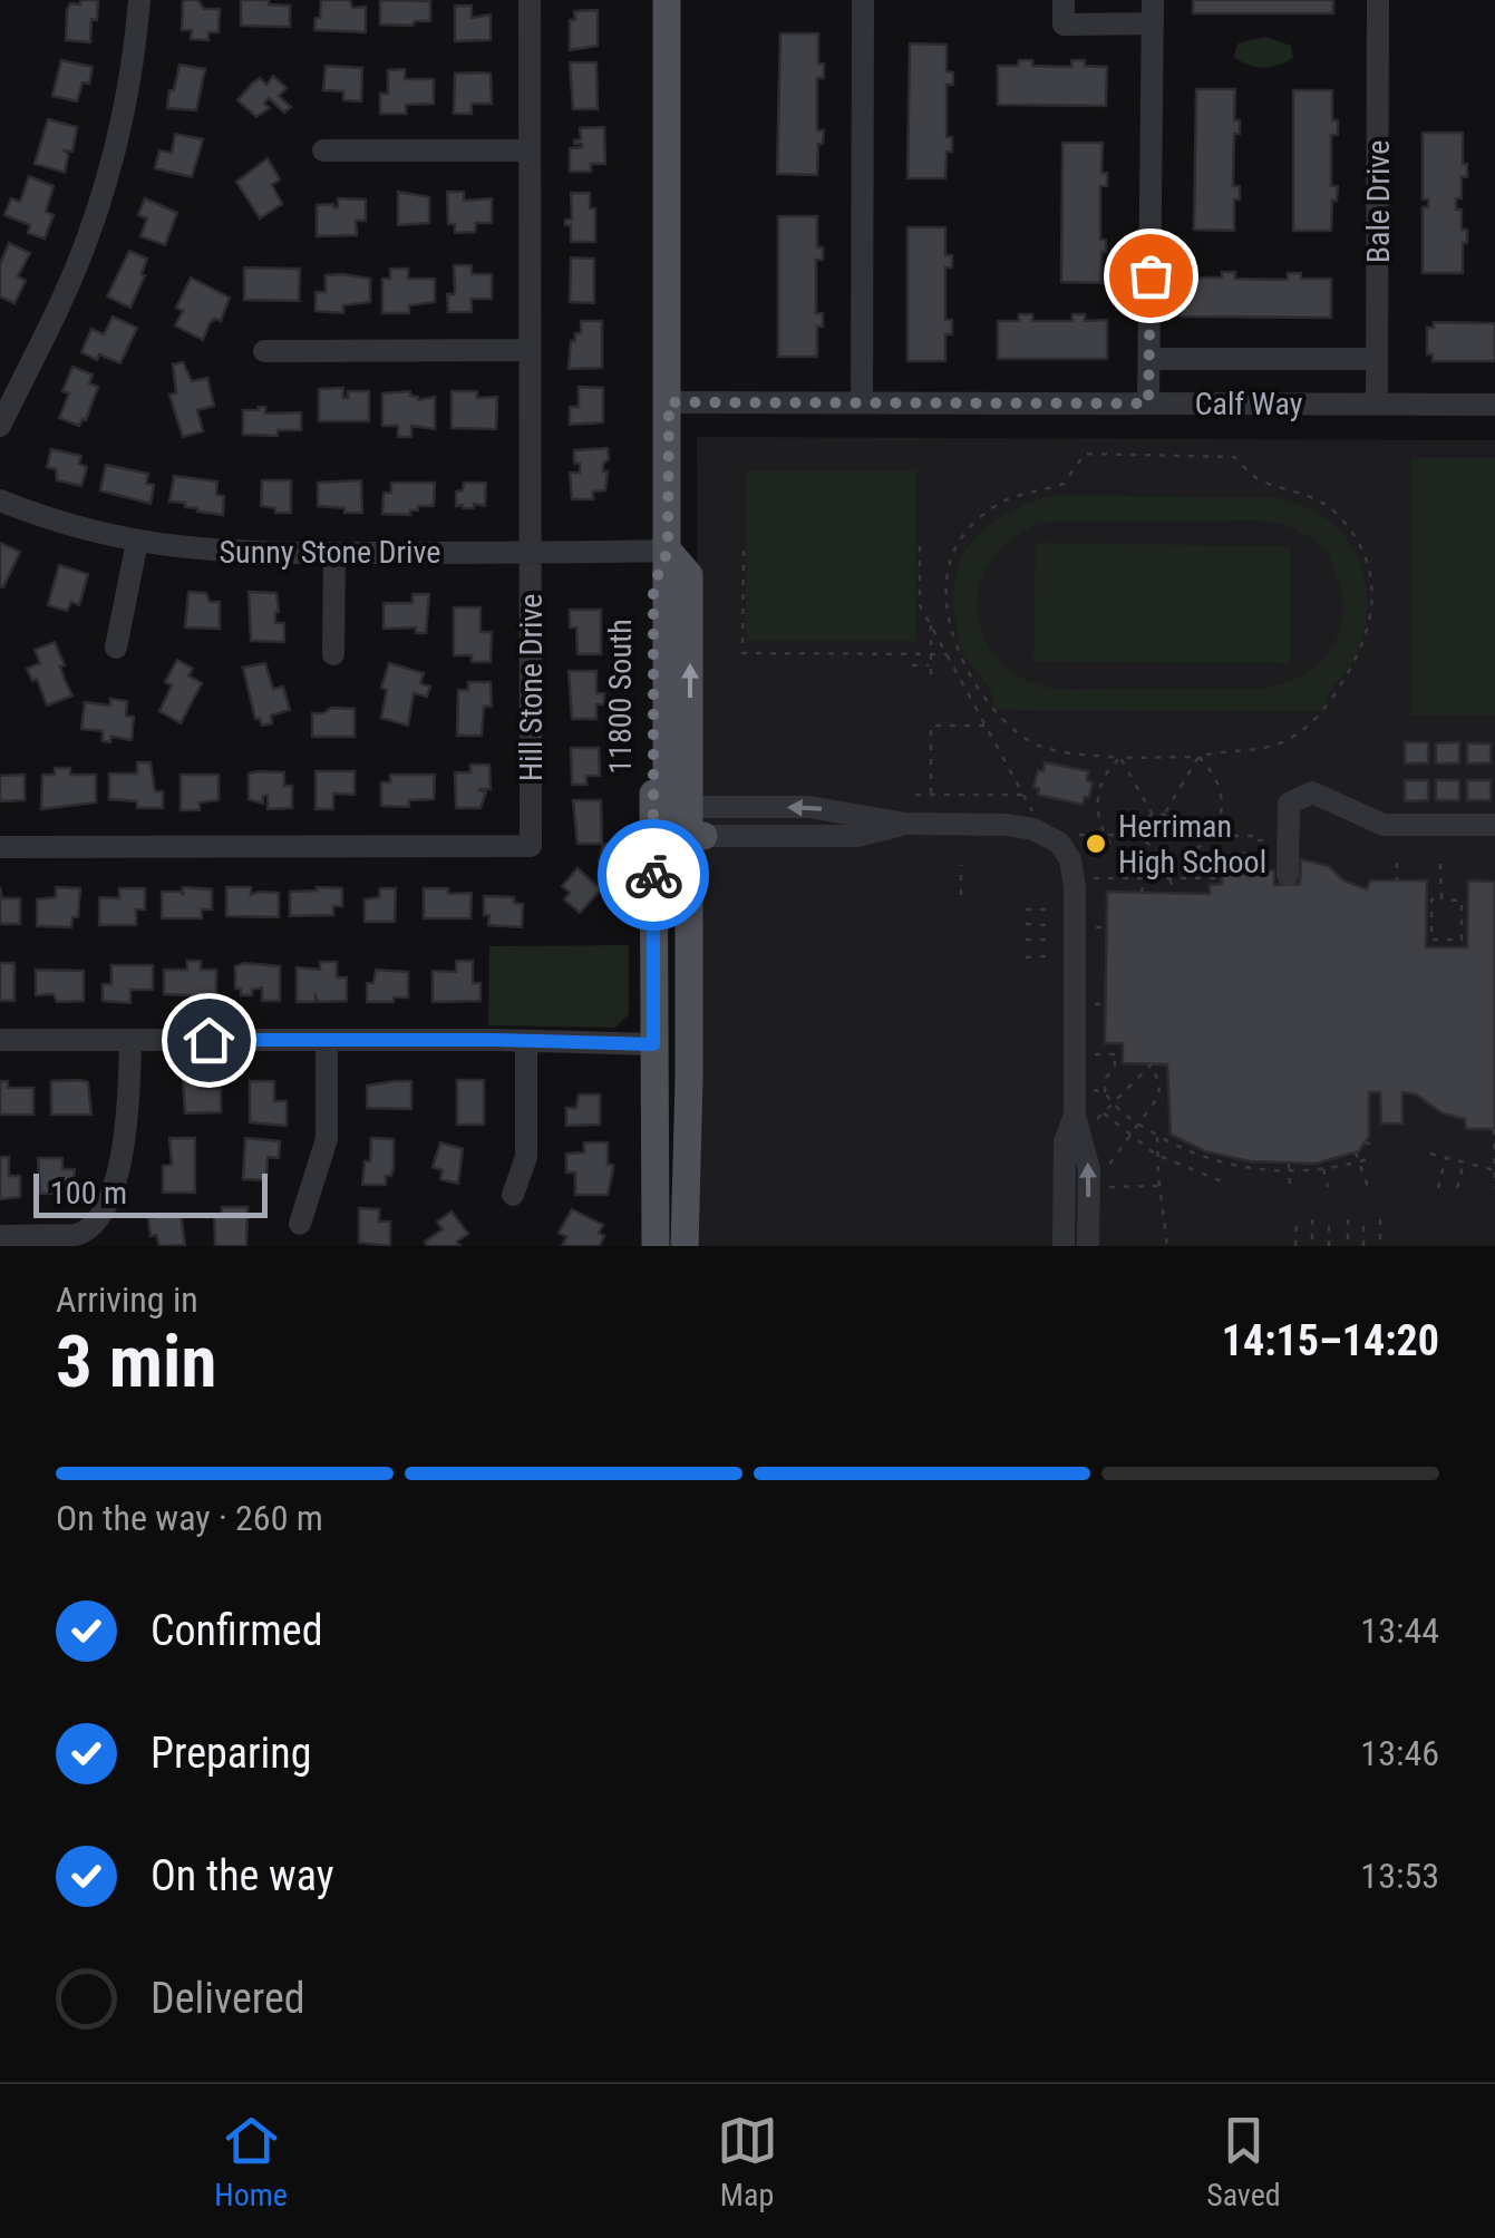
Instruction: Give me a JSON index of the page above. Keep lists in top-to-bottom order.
{
  "streets": {
    "main road": ["11800 South"],
    "street": [
      "Bale Drive",
      "Calf Way",
      "Sunny Stone Drive",
      "Hill Stone Drive"
    ]
  },
  "crossings": [
    ["Bale Drive", "Calf Way"],
    ["Calf Way", "11800 South"],
    ["Sunny Stone Drive", "Hill Stone Drive"],
    ["Sunny Stone Drive", "11800 South"]
  ],
  "places": ["Herriman High School"],
  "scale_bar": "100 m",
  "page": {
    "scale": "100 m",
    "heading": ["3 min", "Arriving in", "14:15–14:20"],
    "bar": "On the way · 260 m",
    "list": [
      ["Confirmed", "13:44"],
      ["Preparing", "13:46"],
      ["On the way", "13:53"],
      "Delivered"
    ],
    "tabs": ["Home", "Map", "Saved"]
  }
}
